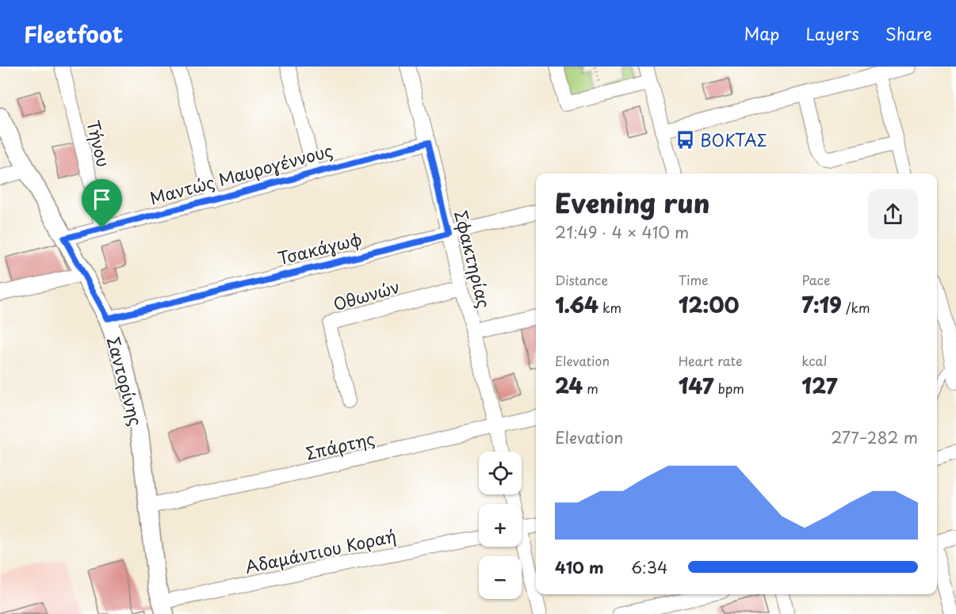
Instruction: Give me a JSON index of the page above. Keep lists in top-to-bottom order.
{
  "streets": {
    "street": [
      "Τήνου",
      "Μαντώς Μαυρογέννους",
      "Τσακάγωφ",
      "Σφακτηρίας",
      "Οθωνών",
      "Σαντορίνης",
      "Σπάρτης",
      "Αδαμάντιου Κοραή"
    ]
  },
  "crossings": [
    ["Τήνου", "Μαντώς Μαυρογέννους"],
    ["Μαντώς Μαυρογέννους", "Σφακτηρίας"],
    ["Μαντώς Μαυρογέννους", "Σαντορίνης"],
    ["Τσακάγωφ", "Σφακτηρίας"],
    ["Τσακάγωφ", "Σαντορίνης"],
    ["Σφακτηρίας", "Οθωνών"],
    ["Σφακτηρίας", "Σπάρτης"],
    ["Σαντορίνης", "Σπάρτης"],
    ["Σαντορίνης", "Αδαμάντιου Κοραή"]
  ],
  "places": {
    "bus stop": ["ΒΟΚΤΑΣ"]
  },
  "page": {
    "header": "Fleetfoot",
    "nav": ["Map", "Layers", "Share"],
    "heading": ["Evening run", "21:49 · 4 × 410 m"],
    "stats": [
      ["Distance", "1.64 km"],
      ["Time", "12:00"],
      ["Pace", "7:19 /km"],
      ["Elevation", "24 m"],
      ["Heart rate", "147 bpm"],
      ["kcal", "127"]
    ],
    "chart": ["Elevation", "277–282 m"],
    "map_buttons": ["+", "−"],
    "list": [
      {
        "name": "410 m",
        "note": "6:34"
      }
    ]
  }
}
